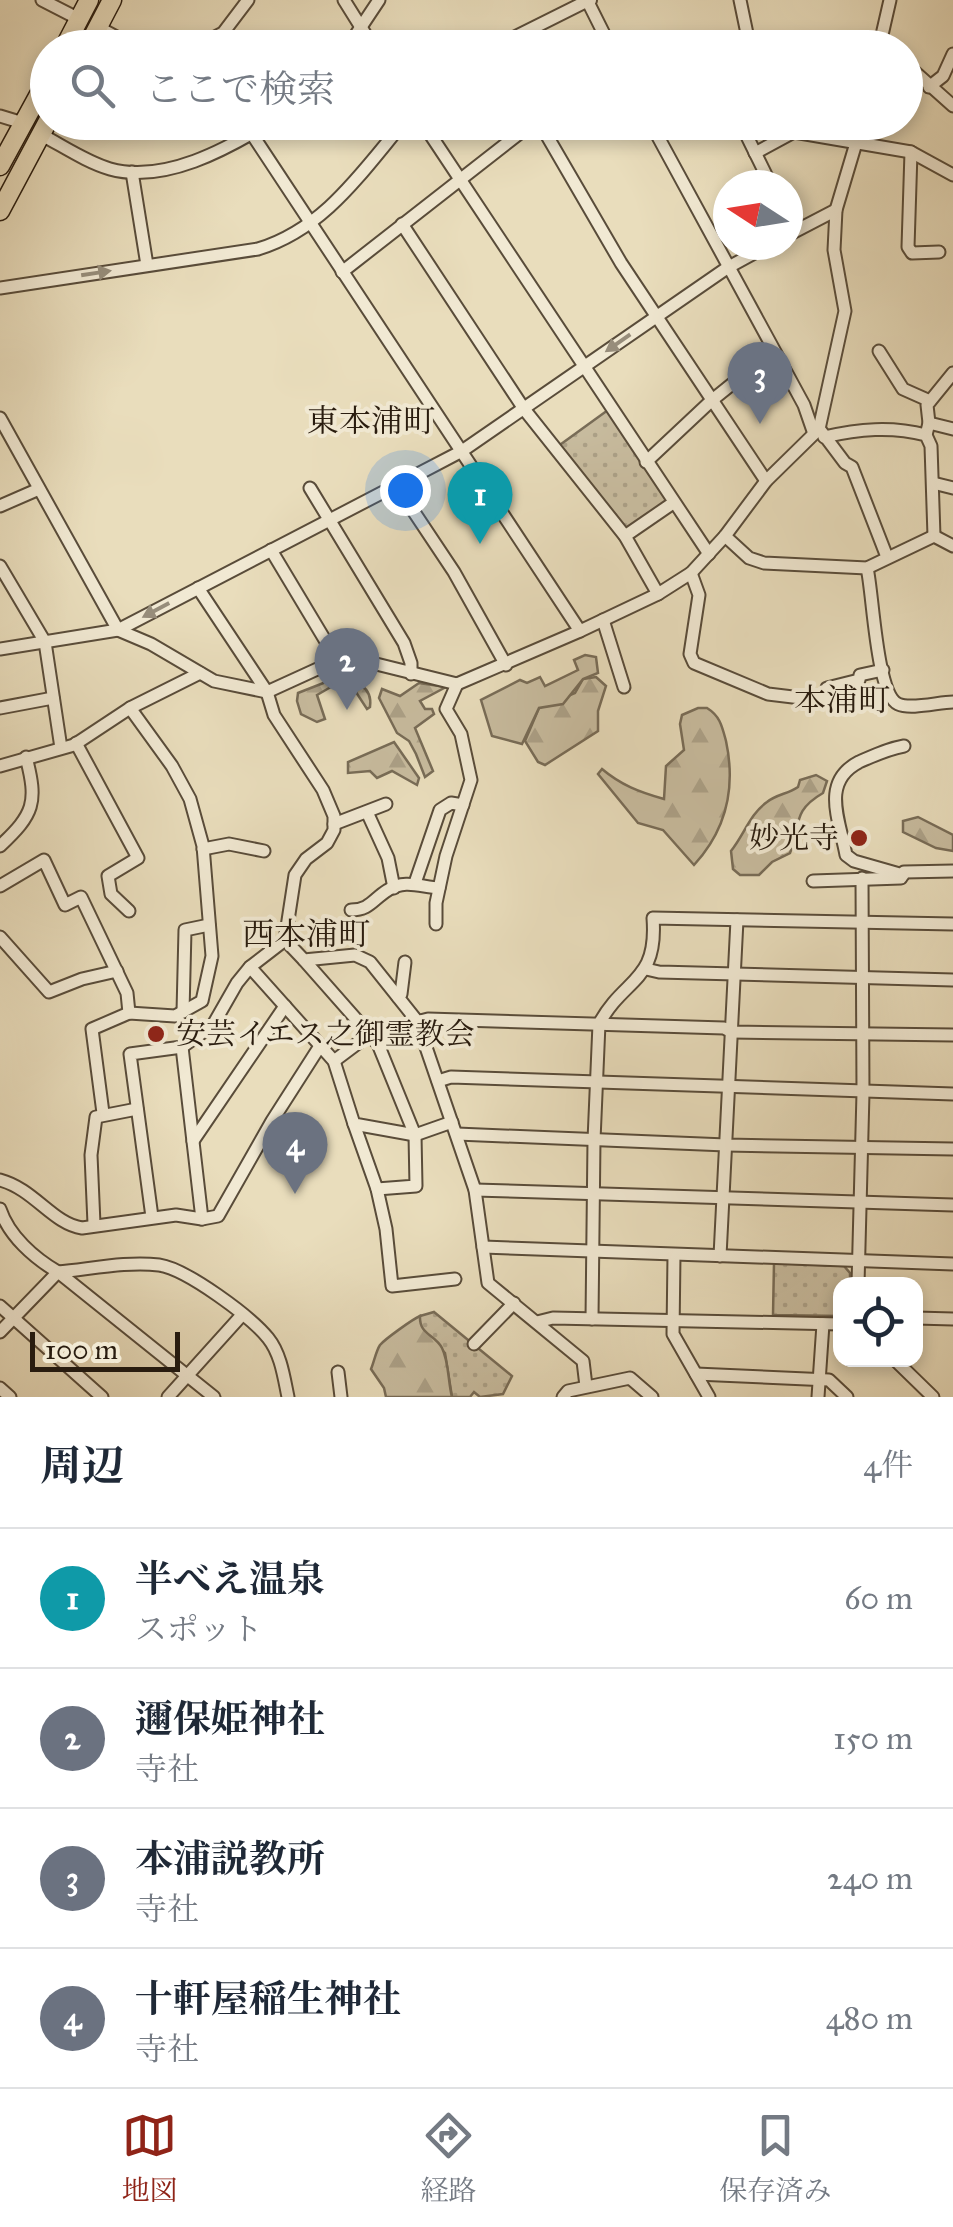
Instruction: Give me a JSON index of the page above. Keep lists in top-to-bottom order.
{
  "districts": ["東本浦町", "本浦町", "西本浦町"],
  "places": ["妙光寺", "安芸イエス之御霊教会"],
  "scale_bar": "100 m",
  "north": "left",
  "page": {
    "search": "ここで検索",
    "pins": [
      "3",
      "1",
      "2",
      "4"
    ],
    "scale": "100 m",
    "heading": ["周辺", "4件"],
    "list": [
      {
        "mark": "1",
        "name": "半べえ温泉",
        "note": "スポット",
        "value": "60 m"
      },
      {
        "mark": "2",
        "name": "邇保姫神社",
        "note": "寺社",
        "value": "150 m"
      },
      {
        "mark": "3",
        "name": "本浦説教所",
        "note": "寺社",
        "value": "240 m"
      },
      {
        "mark": "4",
        "name": "十軒屋稲生神社",
        "note": "寺社",
        "value": "480 m"
      }
    ],
    "nav": ["地図", "経路", "保存済み"]
  }
}
